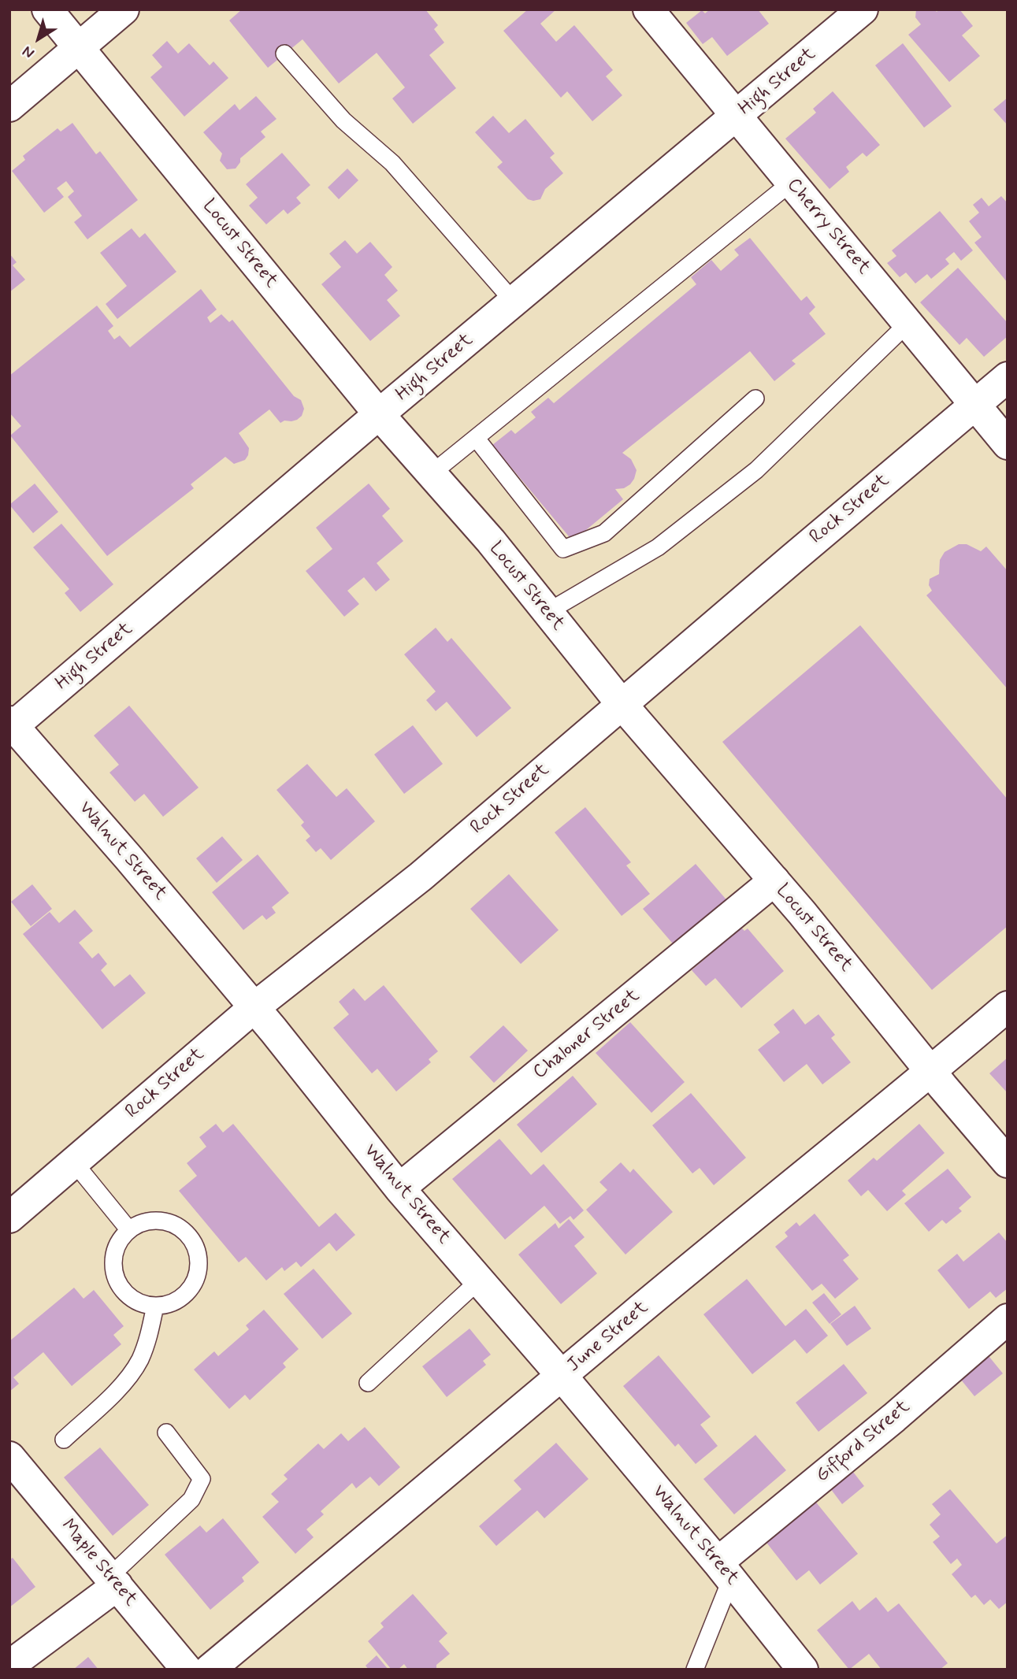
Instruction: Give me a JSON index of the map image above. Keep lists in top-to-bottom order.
{
  "streets": {
    "street": [
      "High Street",
      "Cherry Street",
      "Locust Street",
      "Rock Street",
      "Walnut Street",
      "Chaloner Street",
      "June Street",
      "Gifford Street",
      "Maple Street"
    ]
  },
  "crossings": [
    ["High Street", "Cherry Street"],
    ["High Street", "Locust Street"],
    ["High Street", "Walnut Street"],
    ["Cherry Street", "Rock Street"],
    ["Locust Street", "Rock Street"],
    ["Locust Street", "Chaloner Street"],
    ["Locust Street", "June Street"],
    ["Rock Street", "Walnut Street"],
    ["Walnut Street", "Chaloner Street"],
    ["Walnut Street", "June Street"],
    ["Walnut Street", "Gifford Street"]
  ],
  "north": "bottom left"
}
